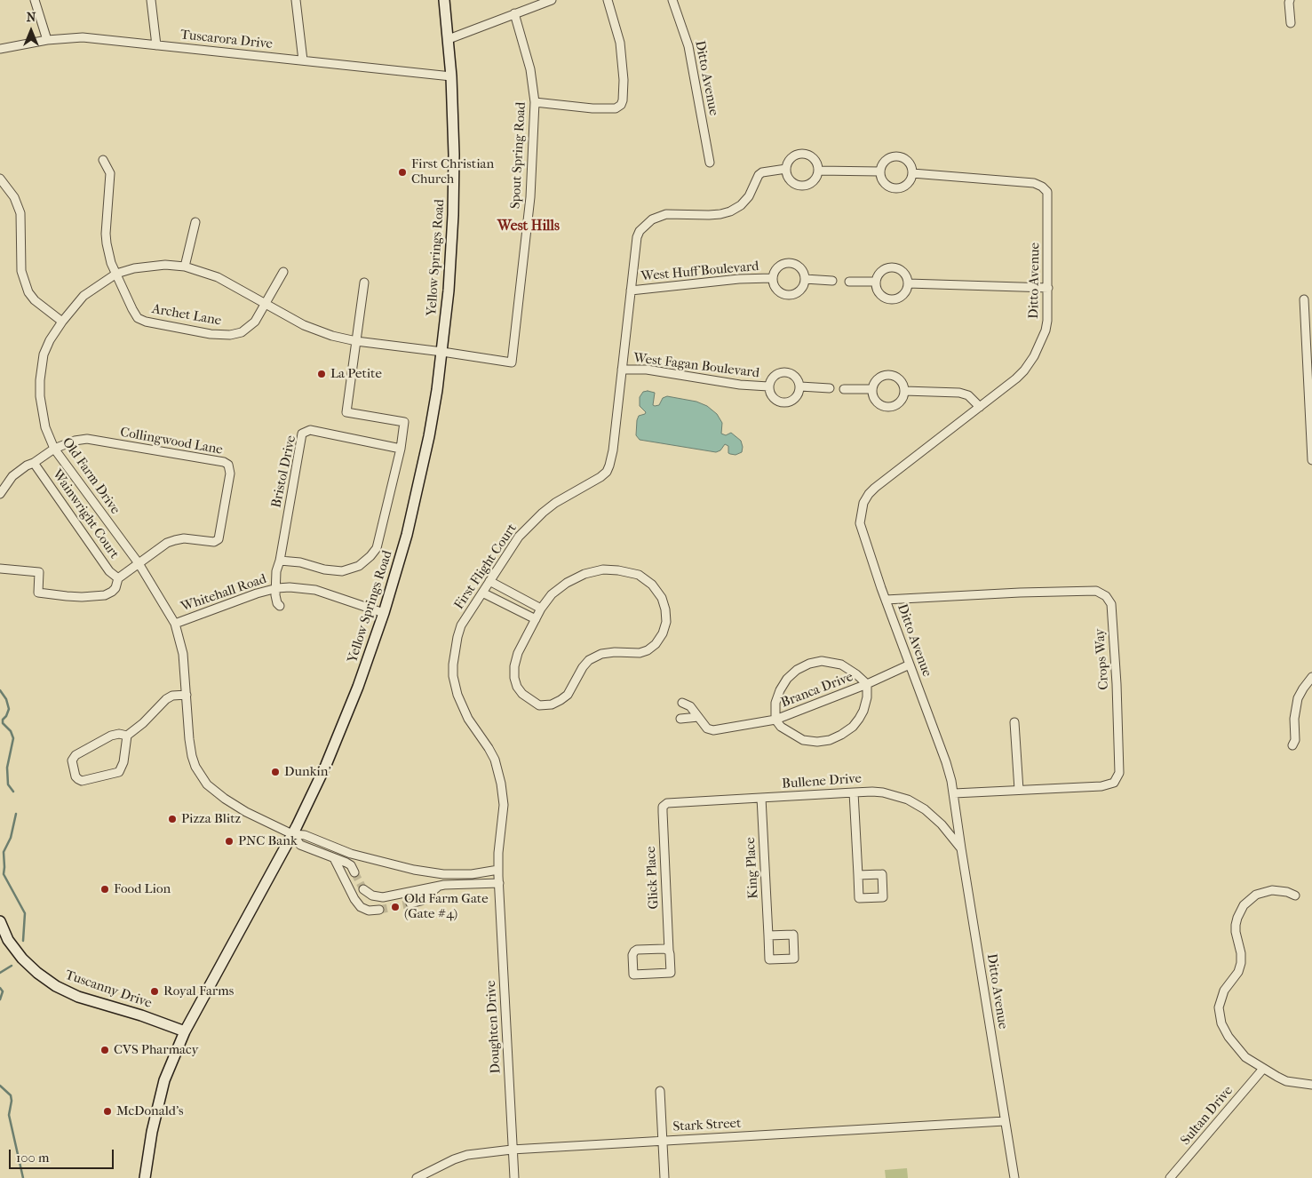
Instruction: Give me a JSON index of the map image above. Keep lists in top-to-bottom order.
{
  "streets": {
    "main road": ["Yellow Springs Road", "Tuscanny Drive"],
    "street": [
      "Tuscarora Drive",
      "Ditto Avenue",
      "Spout Spring Road",
      "West Huff Boulevard",
      "Archet Lane",
      "West Fagan Boulevard",
      "Collingwood Lane",
      "Bristol Drive",
      "Old Farm Drive",
      "Wainwright Court",
      "First Flight Court",
      "Whitehall Road",
      "Crops Way",
      "Branca Drive",
      "Bullene Drive",
      "King Place",
      "Glick Place",
      "Doughten Drive",
      "Sultan Drive",
      "Stark Street"
    ]
  },
  "crossings": [
    ["Tuscarora Drive", "Yellow Springs Road"],
    ["Ditto Avenue", "Crops Way"],
    ["Ditto Avenue", "Branca Drive"],
    ["Ditto Avenue", "Bullene Drive"],
    ["Ditto Avenue", "Stark Street"],
    ["Spout Spring Road", "Yellow Springs Road"],
    ["Spout Spring Road", "Old Farm Drive"],
    ["Yellow Springs Road", "Old Farm Drive"],
    ["Yellow Springs Road", "Whitehall Road"],
    ["Yellow Springs Road", "Tuscanny Drive"],
    ["West Huff Boulevard", "First Flight Court"],
    ["Archet Lane", "Old Farm Drive"],
    ["West Fagan Boulevard", "First Flight Court"],
    ["Collingwood Lane", "Old Farm Drive"],
    ["Collingwood Lane", "Wainwright Court"],
    ["Bristol Drive", "Whitehall Road"],
    ["Old Farm Drive", "Wainwright Court"],
    ["Old Farm Drive", "Whitehall Road"],
    ["First Flight Court", "Doughten Drive"],
    ["Bullene Drive", "King Place"],
    ["Bullene Drive", "Glick Place"],
    ["Doughten Drive", "Stark Street"]
  ],
  "districts": ["West Hills"],
  "places": [
    "First Christian Church",
    "La Petite",
    "Dunkin'",
    "Pizza Blitz",
    "PNC Bank",
    "Food Lion",
    "Old Farm Gate (Gate #4)",
    "Royal Farms",
    "CVS Pharmacy",
    "McDonald's"
  ],
  "scale_bar": "100 m",
  "north": "top"
}
